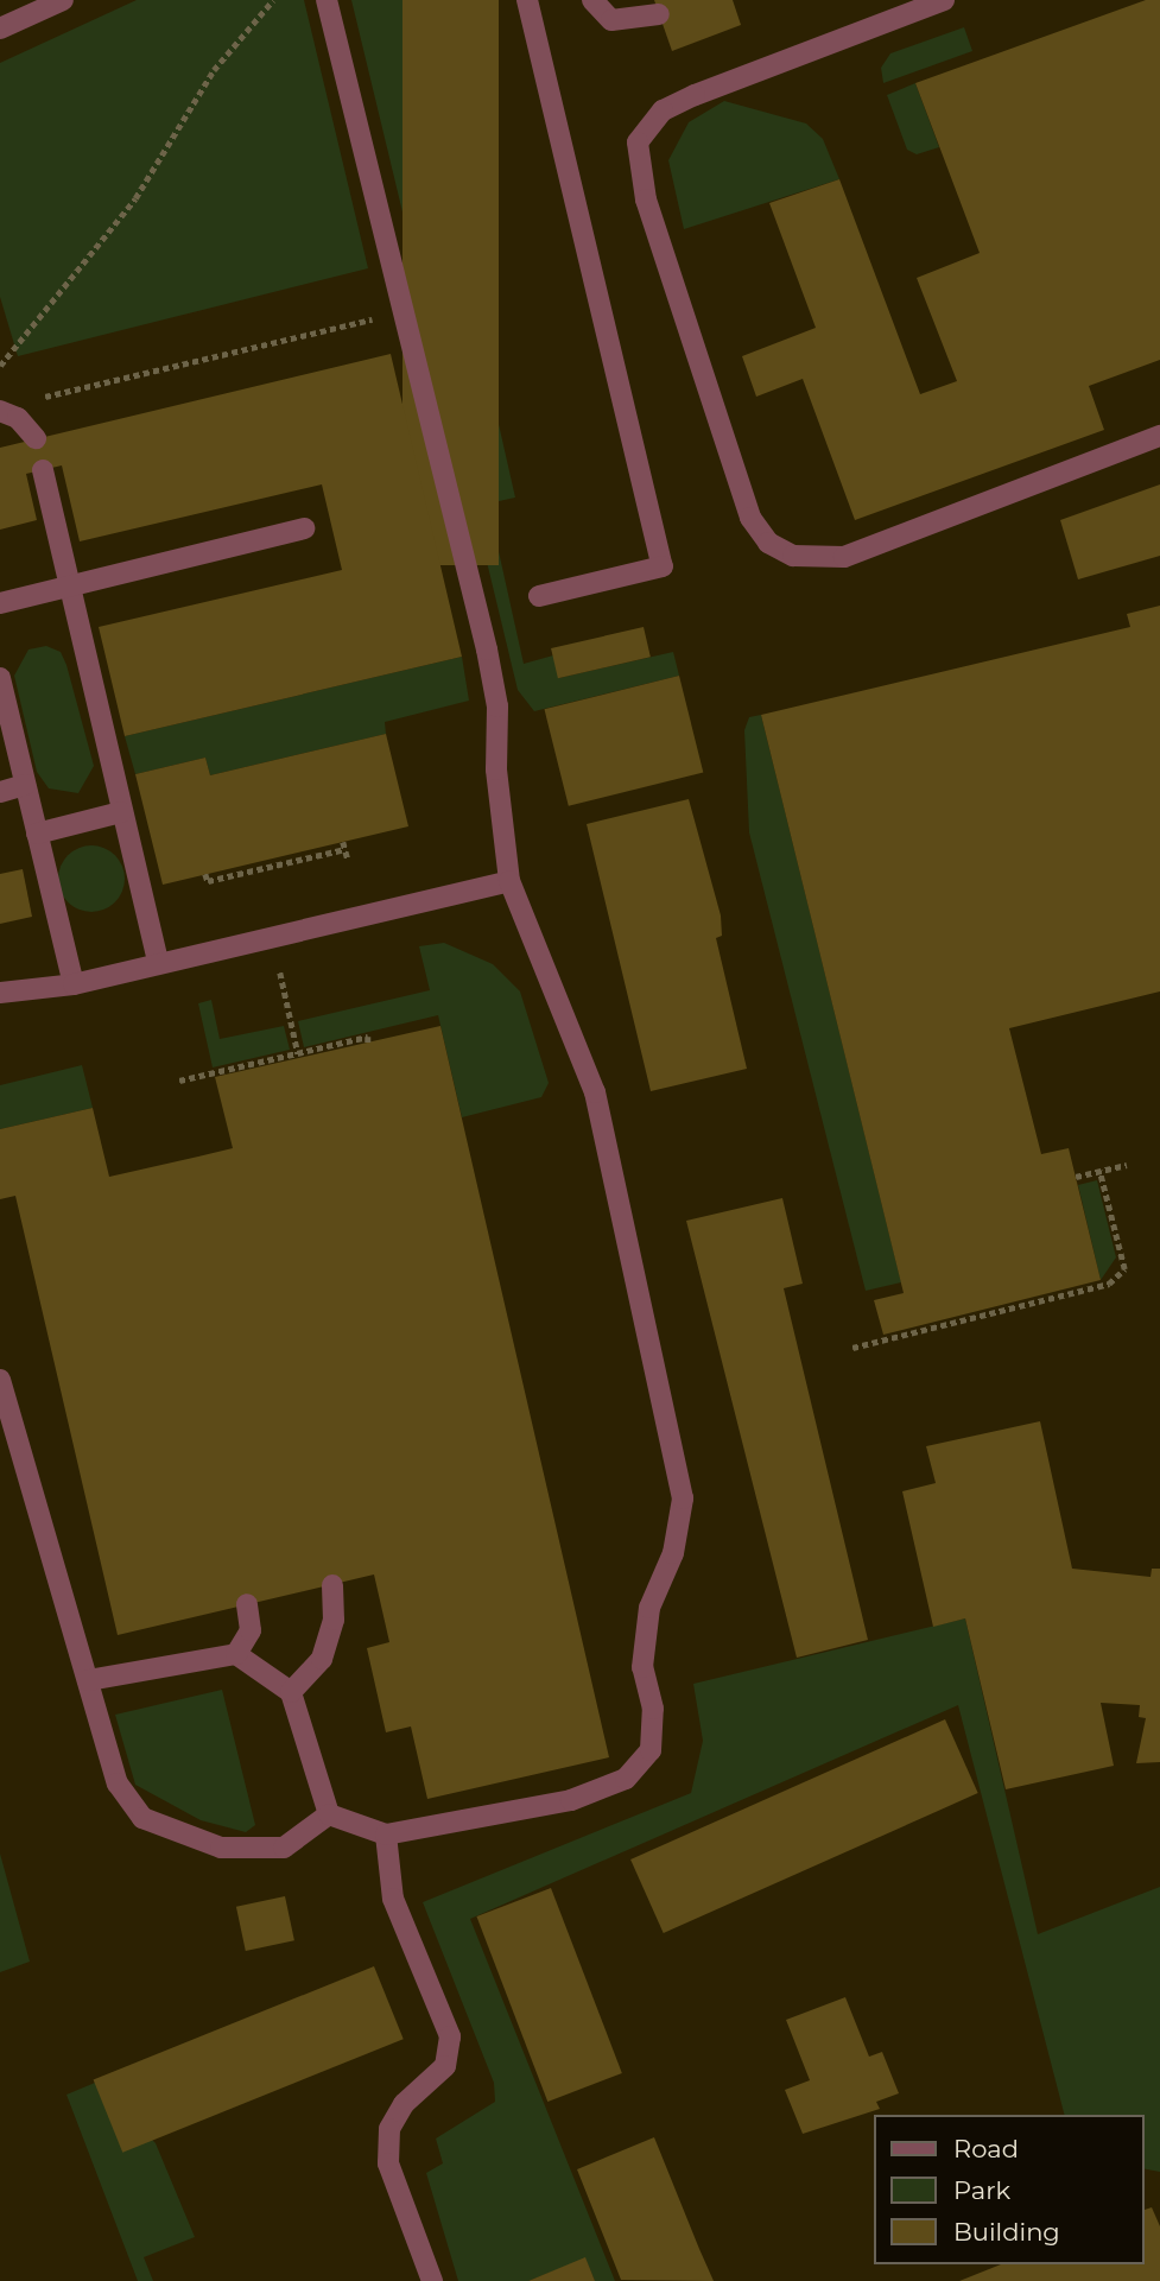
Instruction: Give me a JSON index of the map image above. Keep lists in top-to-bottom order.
{
  "legend": ["Road", "Park", "Building"]
}
